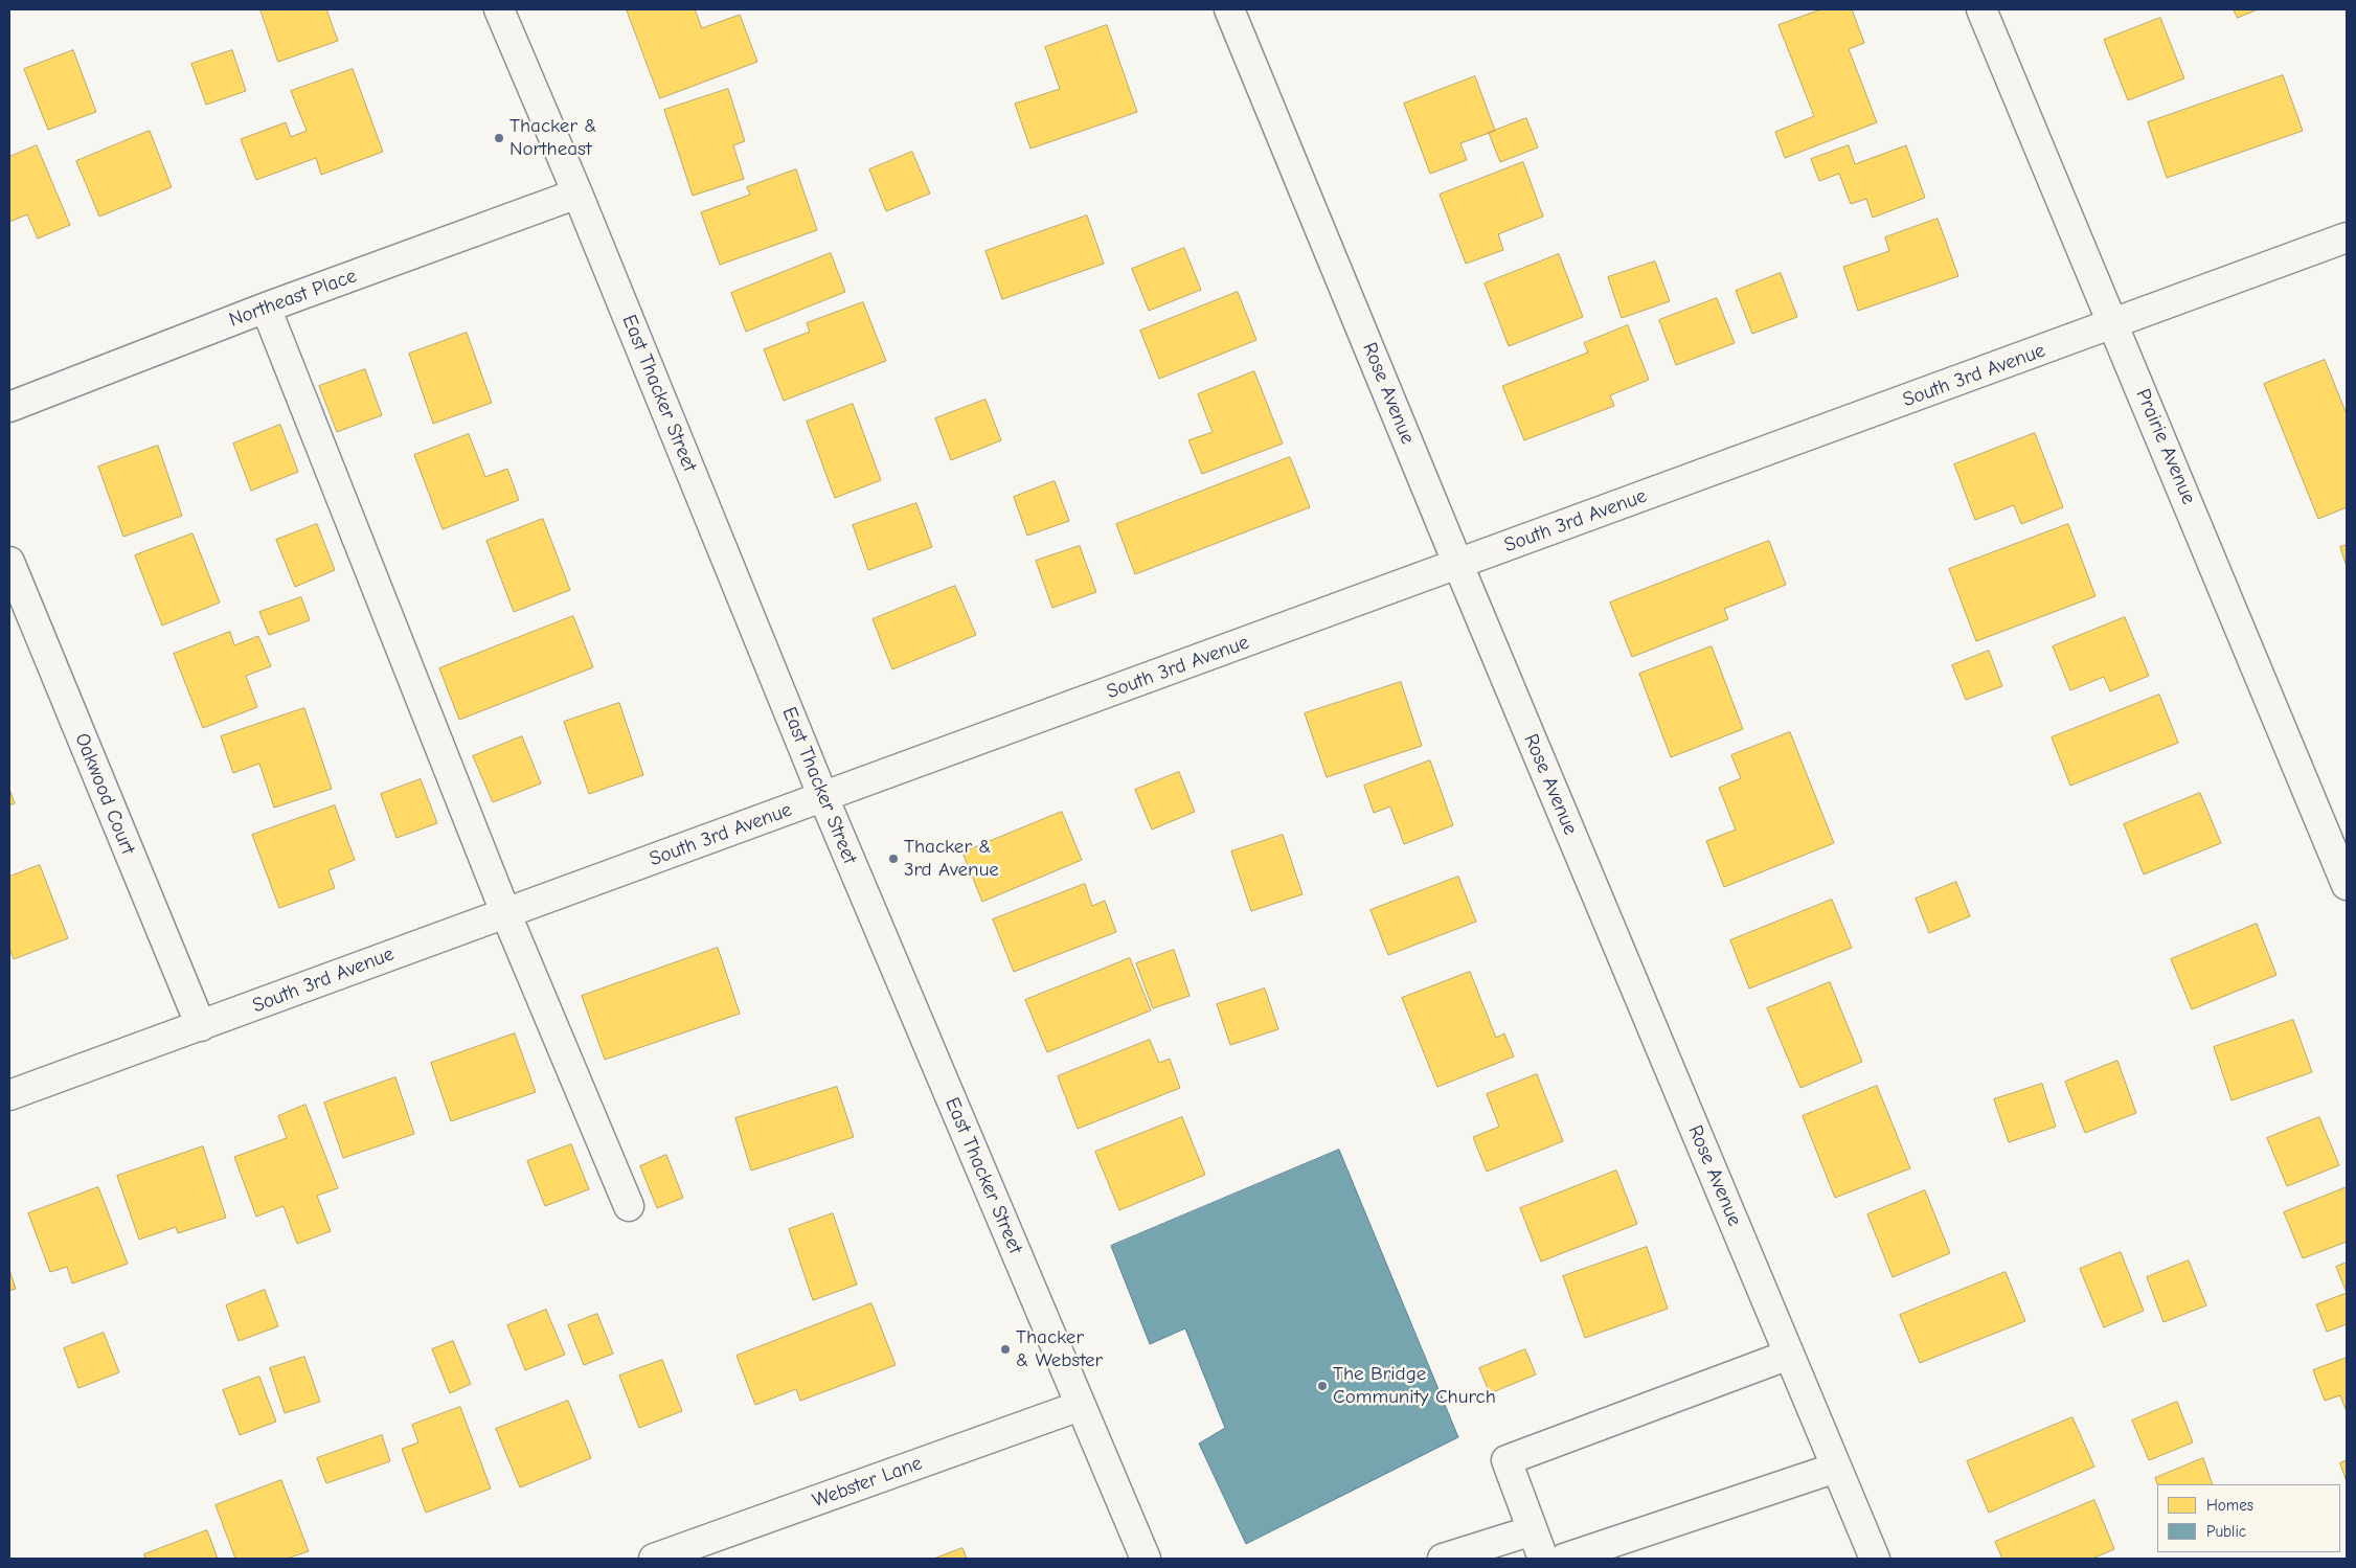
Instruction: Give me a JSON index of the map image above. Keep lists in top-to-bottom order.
{
  "streets": {
    "street": [
      "Northeast Place",
      "South 3rd Avenue",
      "East Thacker Street",
      "Rose Avenue",
      "Prairie Avenue",
      "Oakwood Court",
      "Webster Lane"
    ]
  },
  "crossings": [
    ["Northeast Place", "East Thacker Street"],
    ["South 3rd Avenue", "East Thacker Street"],
    ["South 3rd Avenue", "Rose Avenue"],
    ["South 3rd Avenue", "Prairie Avenue"],
    ["South 3rd Avenue", "Oakwood Court"],
    ["East Thacker Street", "Webster Lane"]
  ],
  "places": [
    "Thacker & Northeast",
    "Thacker & 3rd Avenue",
    "Thacker & Webster",
    "The Bridge Community Church"
  ],
  "legend": ["Homes", "Public"]
}
